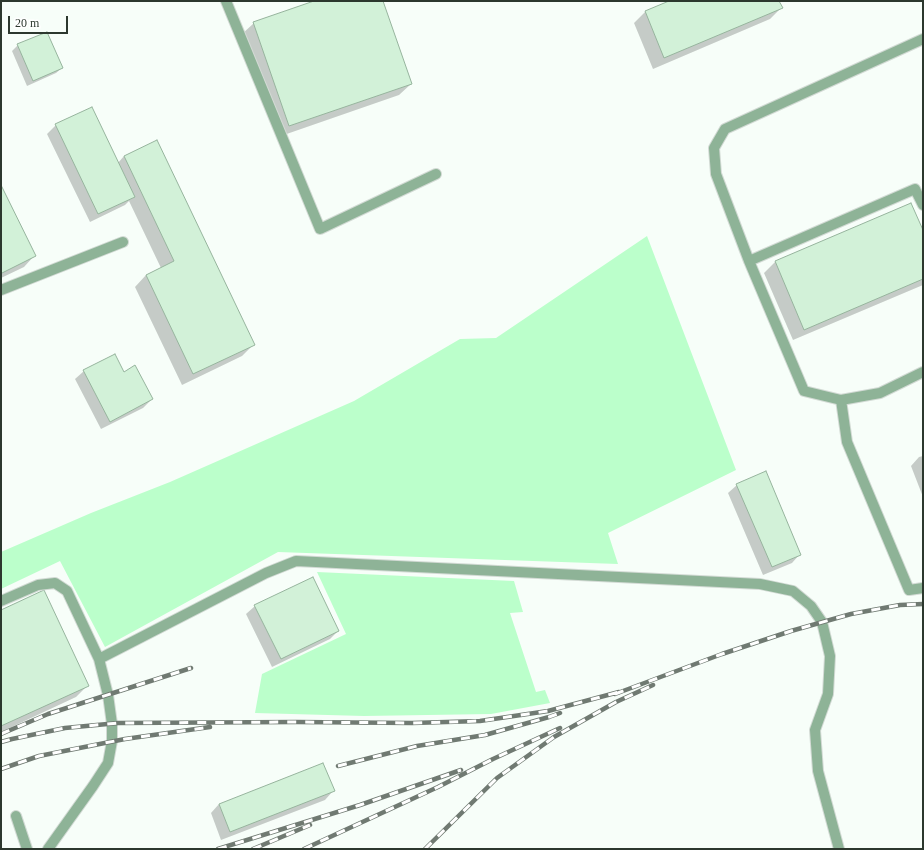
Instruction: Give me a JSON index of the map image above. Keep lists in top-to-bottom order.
{
  "scale_bar": "20 m"
}
